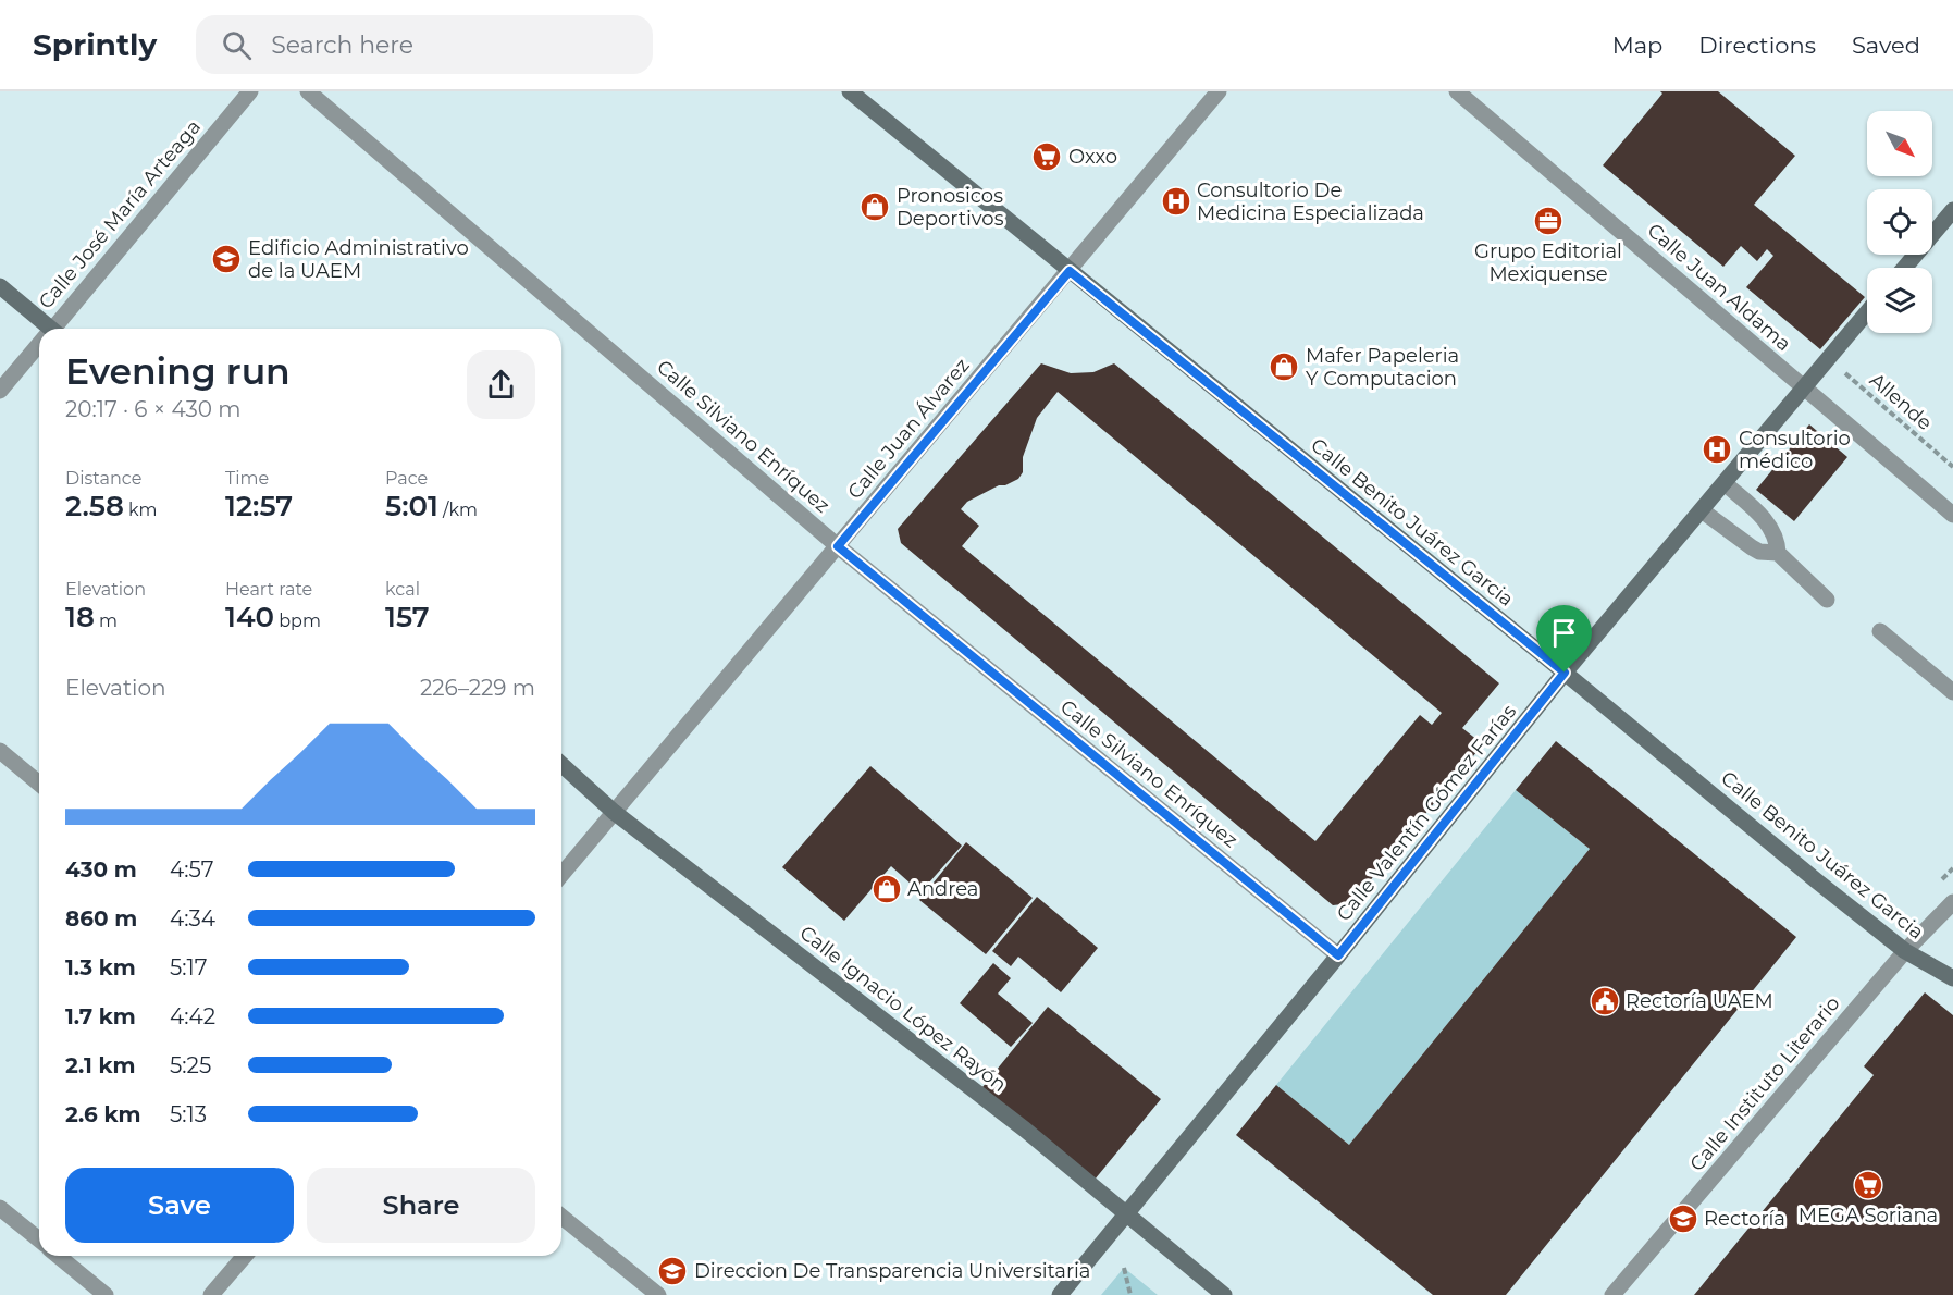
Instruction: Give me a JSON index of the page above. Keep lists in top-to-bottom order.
{
  "streets": {
    "main road": ["Calle Benito Juárez Garcia", "Calle Valentín Gómez Farías", "Calle Ignacio López Rayón"],
    "street": [
      "Calle José María Arteaga",
      "Calle Juan Aldama",
      "Calle Juan Álvarez",
      "Calle Silviano Enríquez",
      "Calle Instituto Literario"
    ],
    "path": ["Allende"]
  },
  "crossings": [
    ["Calle Juan Aldama", "Calle Valentín Gómez Farías"],
    ["Allende", "Calle Valentín Gómez Farías"],
    ["Calle Juan Álvarez", "Calle Silviano Enríquez"],
    ["Calle Juan Álvarez", "Calle Benito Juárez Garcia"],
    ["Calle Juan Álvarez", "Calle Ignacio López Rayón"],
    ["Calle Silviano Enríquez", "Calle Valentín Gómez Farías"],
    ["Calle Benito Juárez Garcia", "Calle Valentín Gómez Farías"],
    ["Calle Benito Juárez Garcia", "Calle Instituto Literario"],
    ["Calle Valentín Gómez Farías", "Calle Ignacio López Rayón"]
  ],
  "places": {
    "supermarket": ["Oxxo", "MEGA Soriana"],
    "hospital": ["Consultorio De Medicina Especializada", "Consultorio médico"],
    "shop": ["Pronosicos Deportivos", "Mafer Papeleria Y Computacion", "Andrea"],
    "office": ["Grupo Editorial Mexiquense"],
    "school or university": ["Edificio Administrativo de la UAEM", "Rectoría", "Direccion De Transparencia Universitaria"],
    "public building": ["Rectoría UAEM"]
  },
  "north": "bottom right",
  "page": {
    "header": "Sprintly",
    "search": "Search here",
    "nav": ["Map", "Directions", "Saved"],
    "heading": ["Evening run", "20:17 · 6 × 430 m"],
    "stats": [
      ["Distance", "2.58 km"],
      ["Time", "12:57"],
      ["Pace", "5:01 /km"],
      ["Elevation", "18 m"],
      ["Heart rate", "140 bpm"],
      ["kcal", "157"]
    ],
    "chart": ["Elevation", "226–229 m"],
    "list": [
      {
        "name": "430 m",
        "note": "4:57"
      },
      {
        "name": "860 m",
        "note": "4:34"
      },
      {
        "name": "1.3 km",
        "note": "5:17"
      },
      {
        "name": "1.7 km",
        "note": "4:42"
      },
      {
        "name": "2.1 km",
        "note": "5:25"
      },
      {
        "name": "2.6 km",
        "note": "5:13"
      }
    ],
    "buttons": ["Save", "Share"]
  }
}
